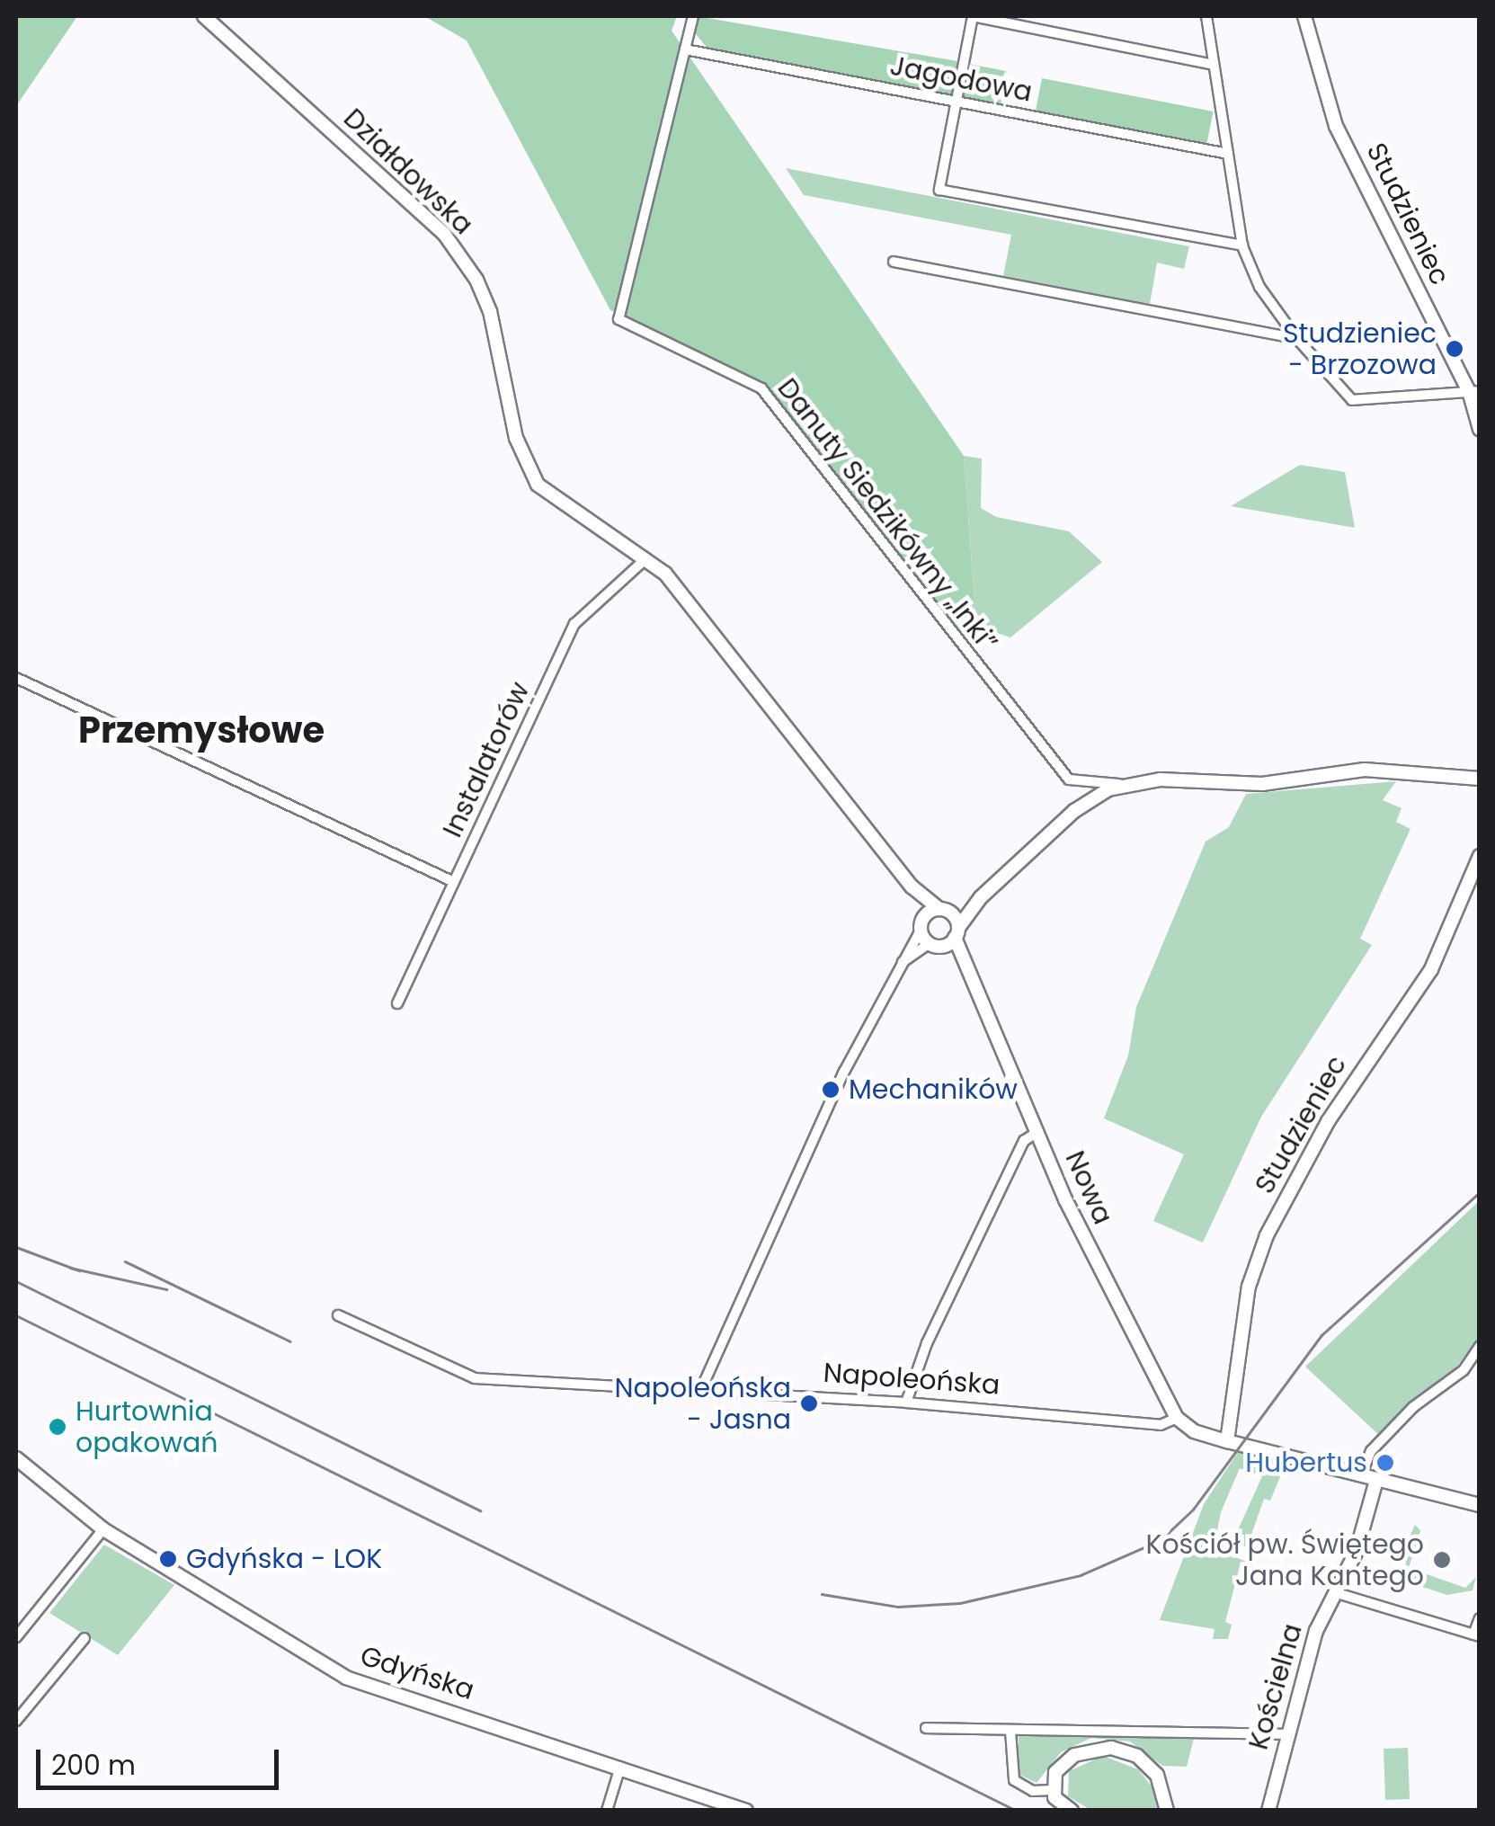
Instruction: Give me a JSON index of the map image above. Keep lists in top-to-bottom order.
{
  "streets": {
    "street": [
      "Jagodowa",
      "Działdowska",
      "Studzieniec",
      "Danuty Siedzikówny „Inki”",
      "Instalatorów",
      "Nowa",
      "Napoleońska",
      "Gdyńska",
      "Kościelna"
    ]
  },
  "crossings": [
    ["Jagodowa", "Danuty Siedzikówny „Inki”"],
    ["Działdowska", "Instalatorów"],
    ["Nowa", "Napoleońska"]
  ],
  "districts": ["Przemysłowe"],
  "places": [
    "Studzieniec - Brzozowa",
    "Mechaników",
    "Napoleońska - Jasna",
    "Hurtownia opakowań",
    "Hubertus",
    "Gdyńska - LOK",
    "Kościół pw. Świętego Jana Kantego"
  ],
  "scale_bar": "200 m"
}
